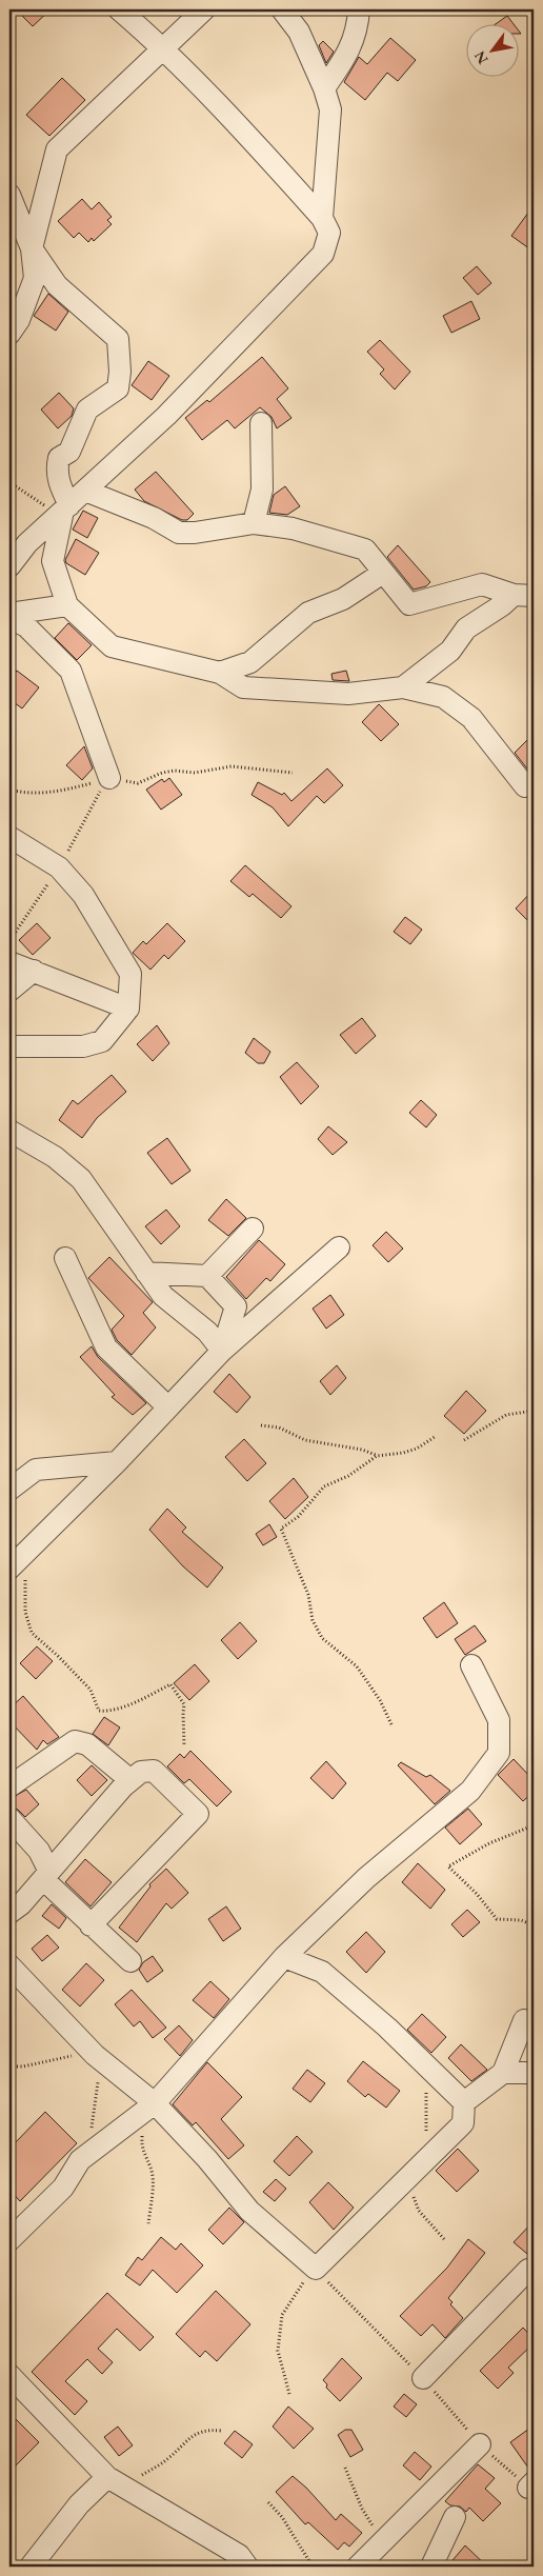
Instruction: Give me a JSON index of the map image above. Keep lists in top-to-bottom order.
{
  "north": "bottom left"
}
